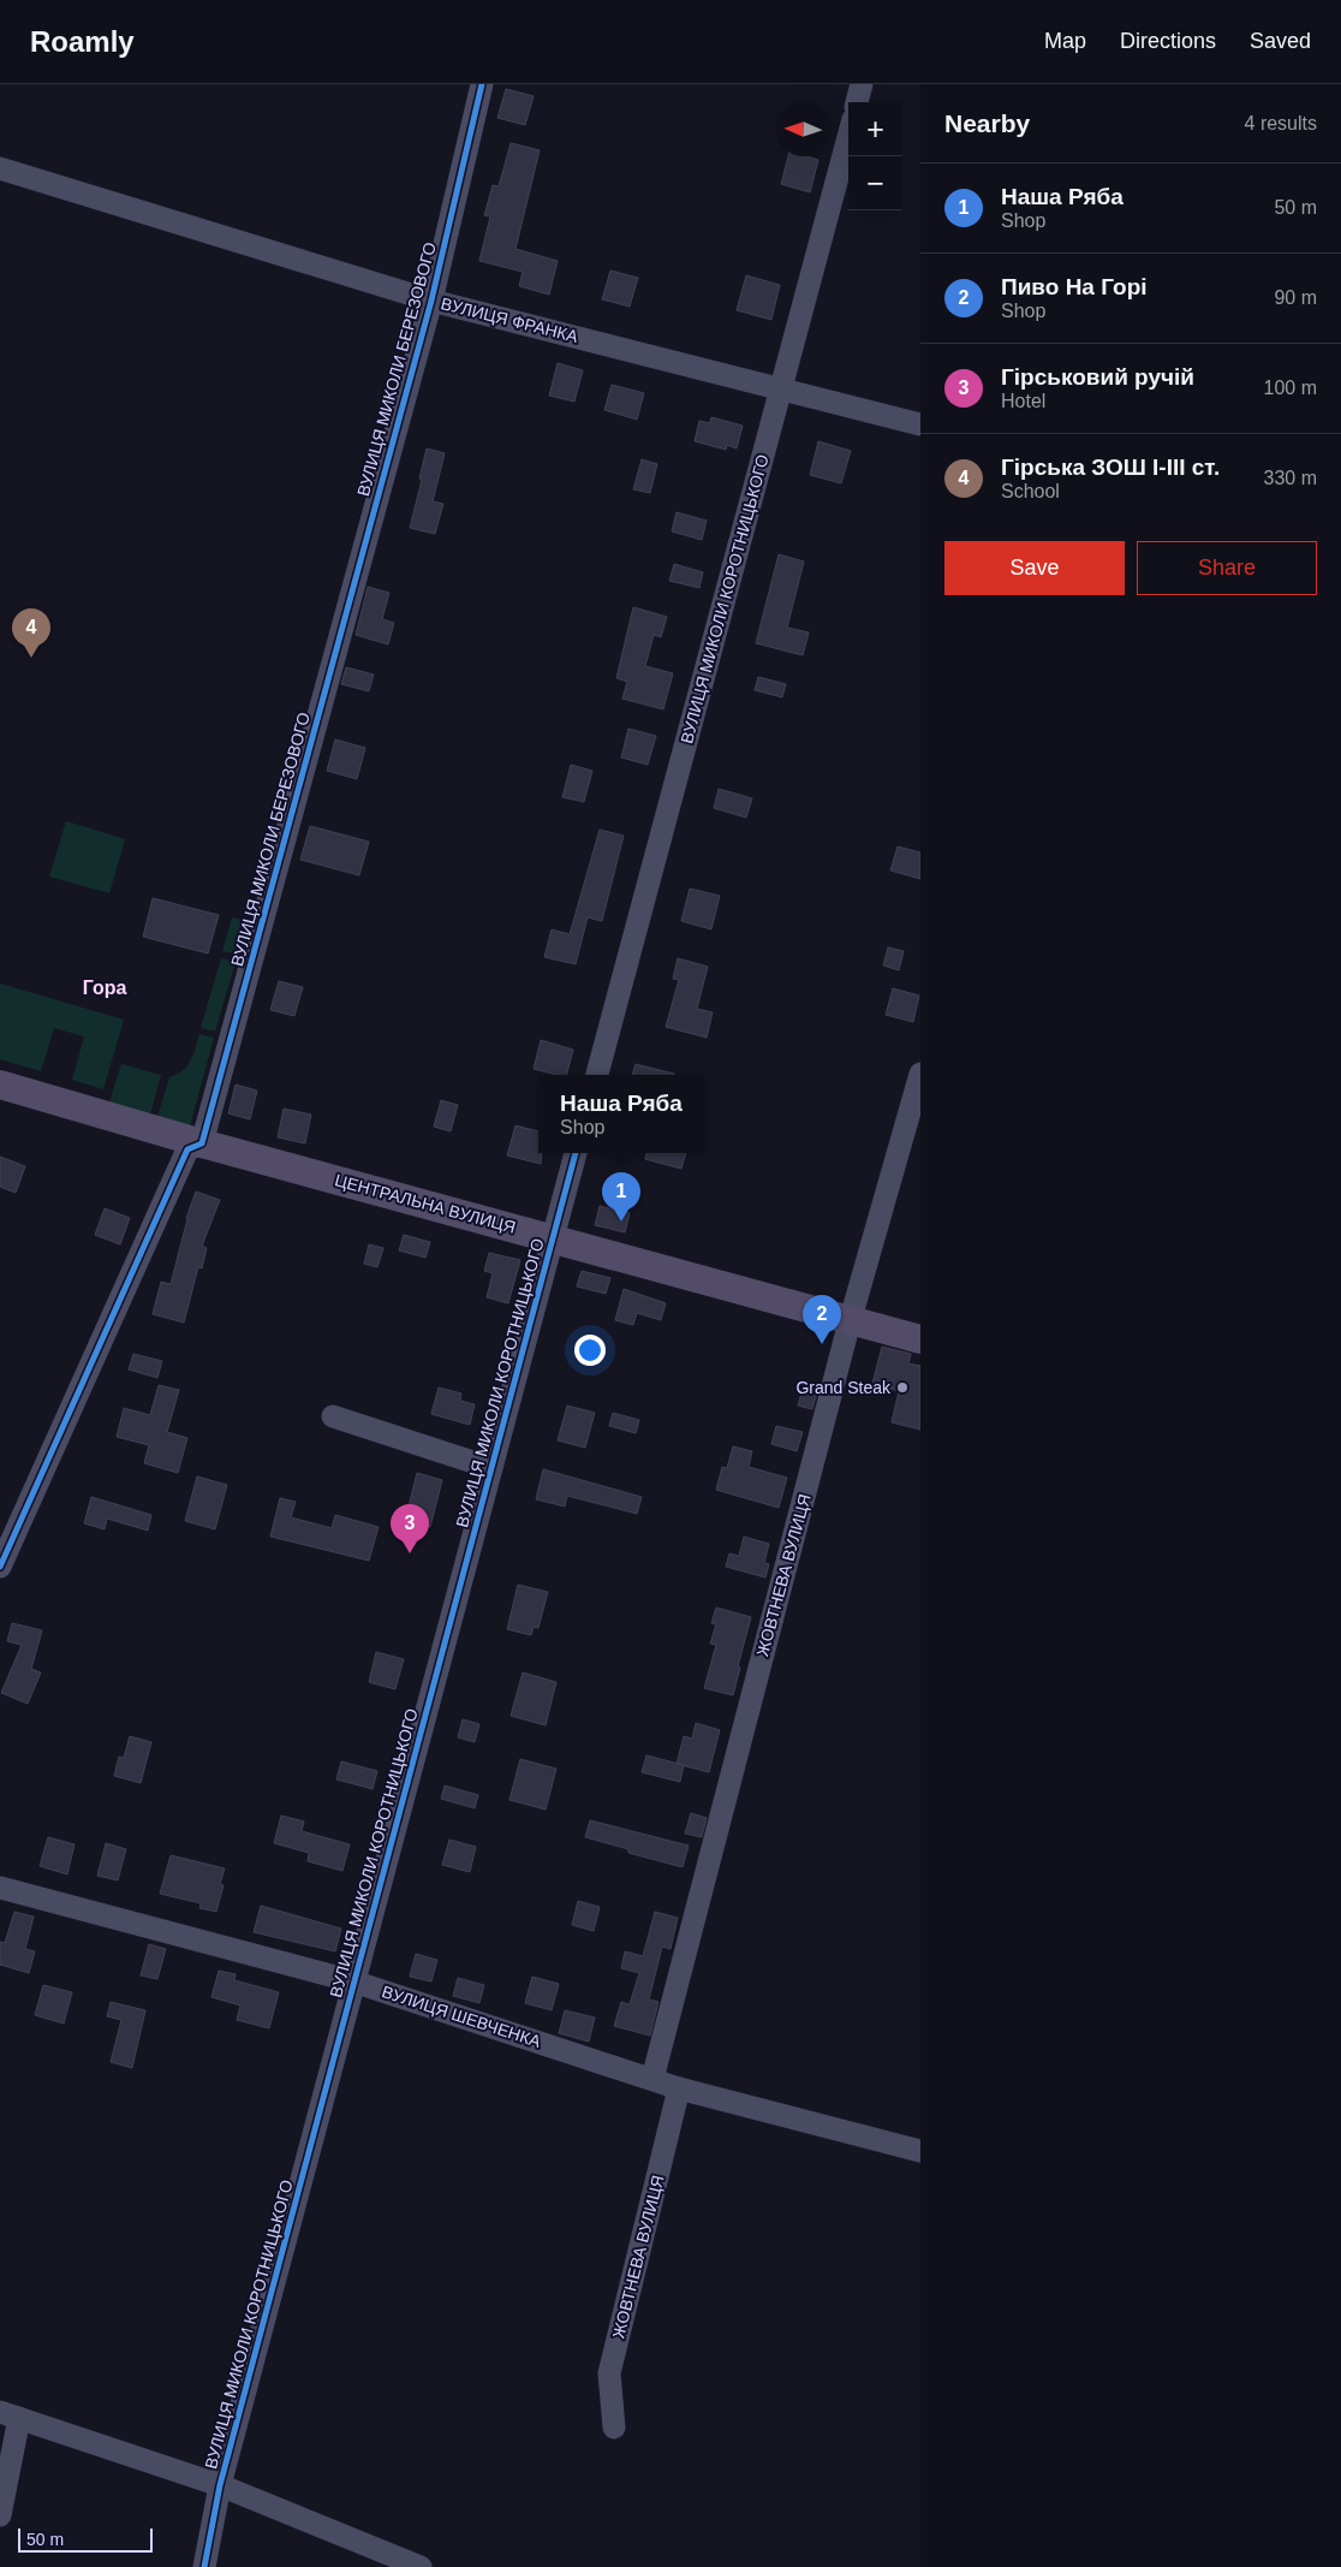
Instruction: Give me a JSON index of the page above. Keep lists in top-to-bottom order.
{
  "streets": {
    "main road": ["ЦЕНТРАЛЬНА ВУЛИЦЯ"],
    "street": [
      "ВУЛИЦЯ ФРАНКА",
      "ВУЛИЦЯ МИКОЛИ БЕРЕЗОВОГО",
      "ВУЛИЦЯ МИКОЛИ КОРОТНИЦЬКОГО",
      "ЖОВТНЕВА ВУЛИЦЯ",
      "ВУЛИЦЯ ШЕВЧЕНКА"
    ]
  },
  "crossings": [
    ["ВУЛИЦЯ ФРАНКА", "ВУЛИЦЯ МИКОЛИ БЕРЕЗОВОГО"],
    ["ВУЛИЦЯ ФРАНКА", "ВУЛИЦЯ МИКОЛИ КОРОТНИЦЬКОГО"],
    ["ВУЛИЦЯ МИКОЛИ БЕРЕЗОВОГО", "ЦЕНТРАЛЬНА ВУЛИЦЯ"],
    ["ВУЛИЦЯ МИКОЛИ КОРОТНИЦЬКОГО", "ЦЕНТРАЛЬНА ВУЛИЦЯ"],
    ["ВУЛИЦЯ МИКОЛИ КОРОТНИЦЬКОГО", "ВУЛИЦЯ ШЕВЧЕНКА"],
    ["ЦЕНТРАЛЬНА ВУЛИЦЯ", "ЖОВТНЕВА ВУЛИЦЯ"],
    ["ЖОВТНЕВА ВУЛИЦЯ", "ВУЛИЦЯ ШЕВЧЕНКА"]
  ],
  "districts": ["Гора"],
  "places": ["Grand Steak"],
  "scale_bar": "50 m",
  "north": "left",
  "page": {
    "header": "Roamly",
    "nav": ["Map", "Directions", "Saved"],
    "heading": ["Nearby", "4 results"],
    "map_buttons": ["+", "−"],
    "list": [
      {
        "mark": "1",
        "name": "Наша Ряба",
        "note": "Shop",
        "value": "50 m"
      },
      {
        "mark": "2",
        "name": "Пиво На Горі",
        "note": "Shop",
        "value": "90 m"
      },
      {
        "mark": "3",
        "name": "Гірськовий ручій",
        "note": "Hotel",
        "value": "100 m"
      },
      {
        "mark": "4",
        "name": "Гірська ЗОШ І-ІІІ ст.",
        "note": "School",
        "value": "330 m"
      }
    ],
    "buttons": ["Save", "Share"],
    "pins": [
      "4",
      "1",
      "2",
      "3"
    ],
    "popup": ["Наша Ряба", "Shop"],
    "scale": "50 m"
  }
}
